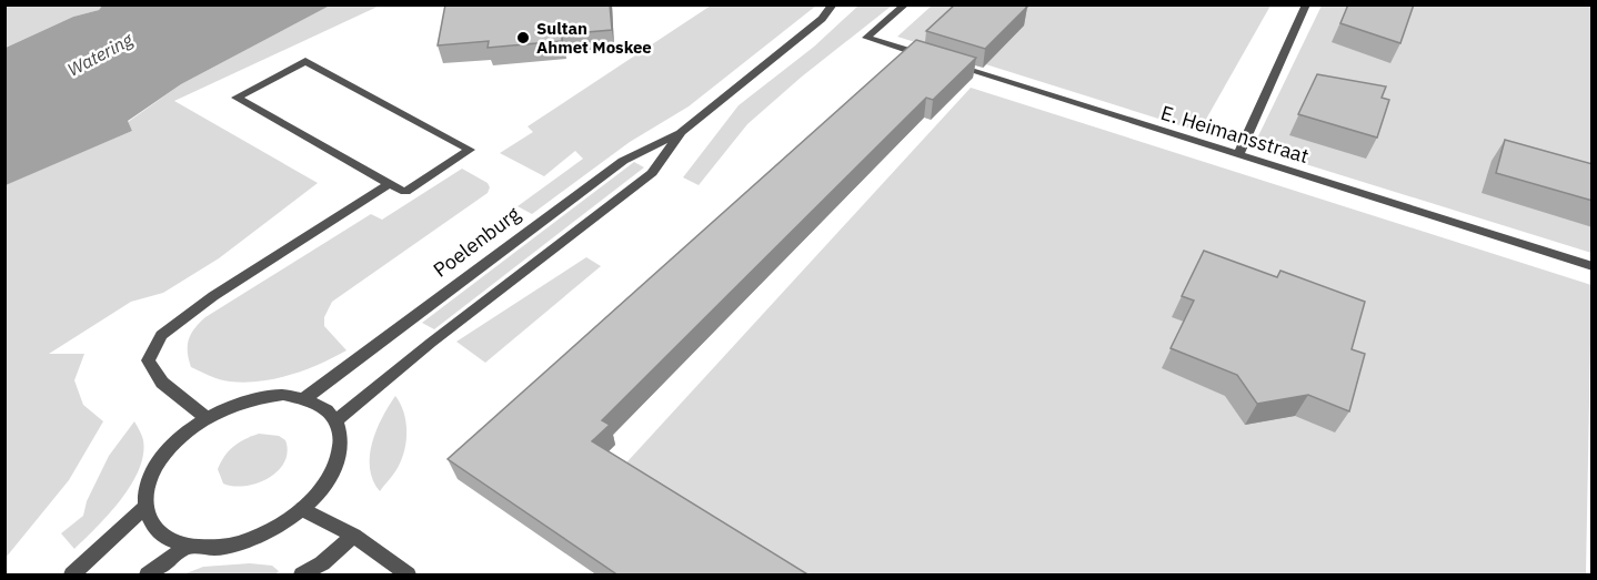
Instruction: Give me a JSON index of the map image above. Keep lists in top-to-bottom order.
{
  "streets": {
    "street": ["E. Heimansstraat", "Poelenburg"]
  },
  "water": ["Watering"],
  "places": ["Sultan Ahmet Moskee"]
}
